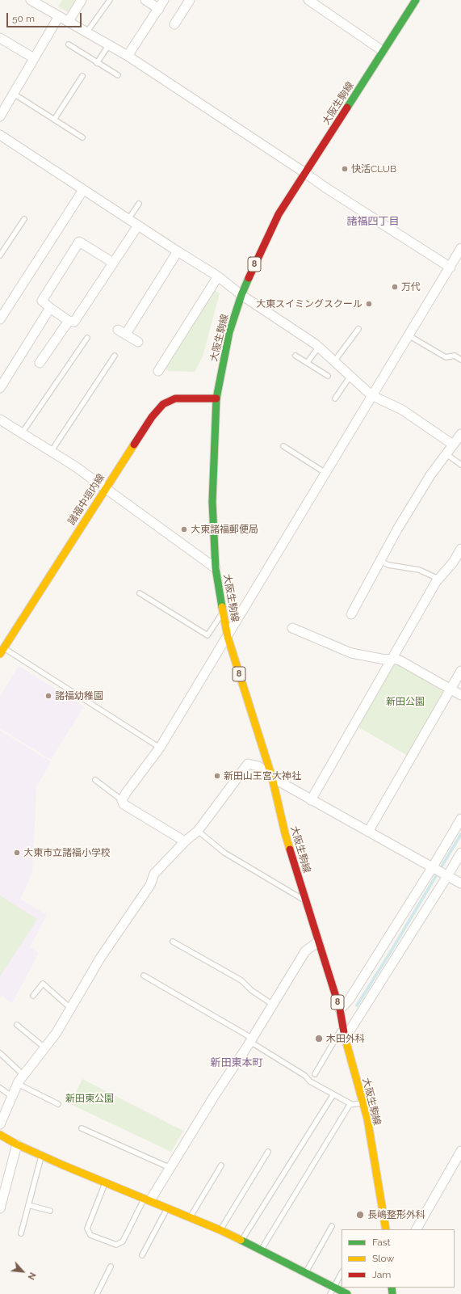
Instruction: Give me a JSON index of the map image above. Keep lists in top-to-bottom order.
{
  "streets": {
    "main road": ["大阪生駒線", "8", "諸福中垣内線"]
  },
  "crossings": [
    ["大阪生駒線", "諸福中垣内線"]
  ],
  "districts": ["諸福四丁目", "新田東本町"],
  "parks": ["新田公園", "新田東公園"],
  "places": [
    "快活CLUB",
    "万代",
    "大東スイミングスクール",
    "大東諸福郵便局",
    "諸福幼稚園",
    "新田山王宮大神社",
    "大東市立諸福小学校",
    "木田外科",
    "長嶋整形外科"
  ],
  "legend": ["Fast", "Slow", "Jam"],
  "scale_bar": "50 m",
  "north": "bottom right"
}
